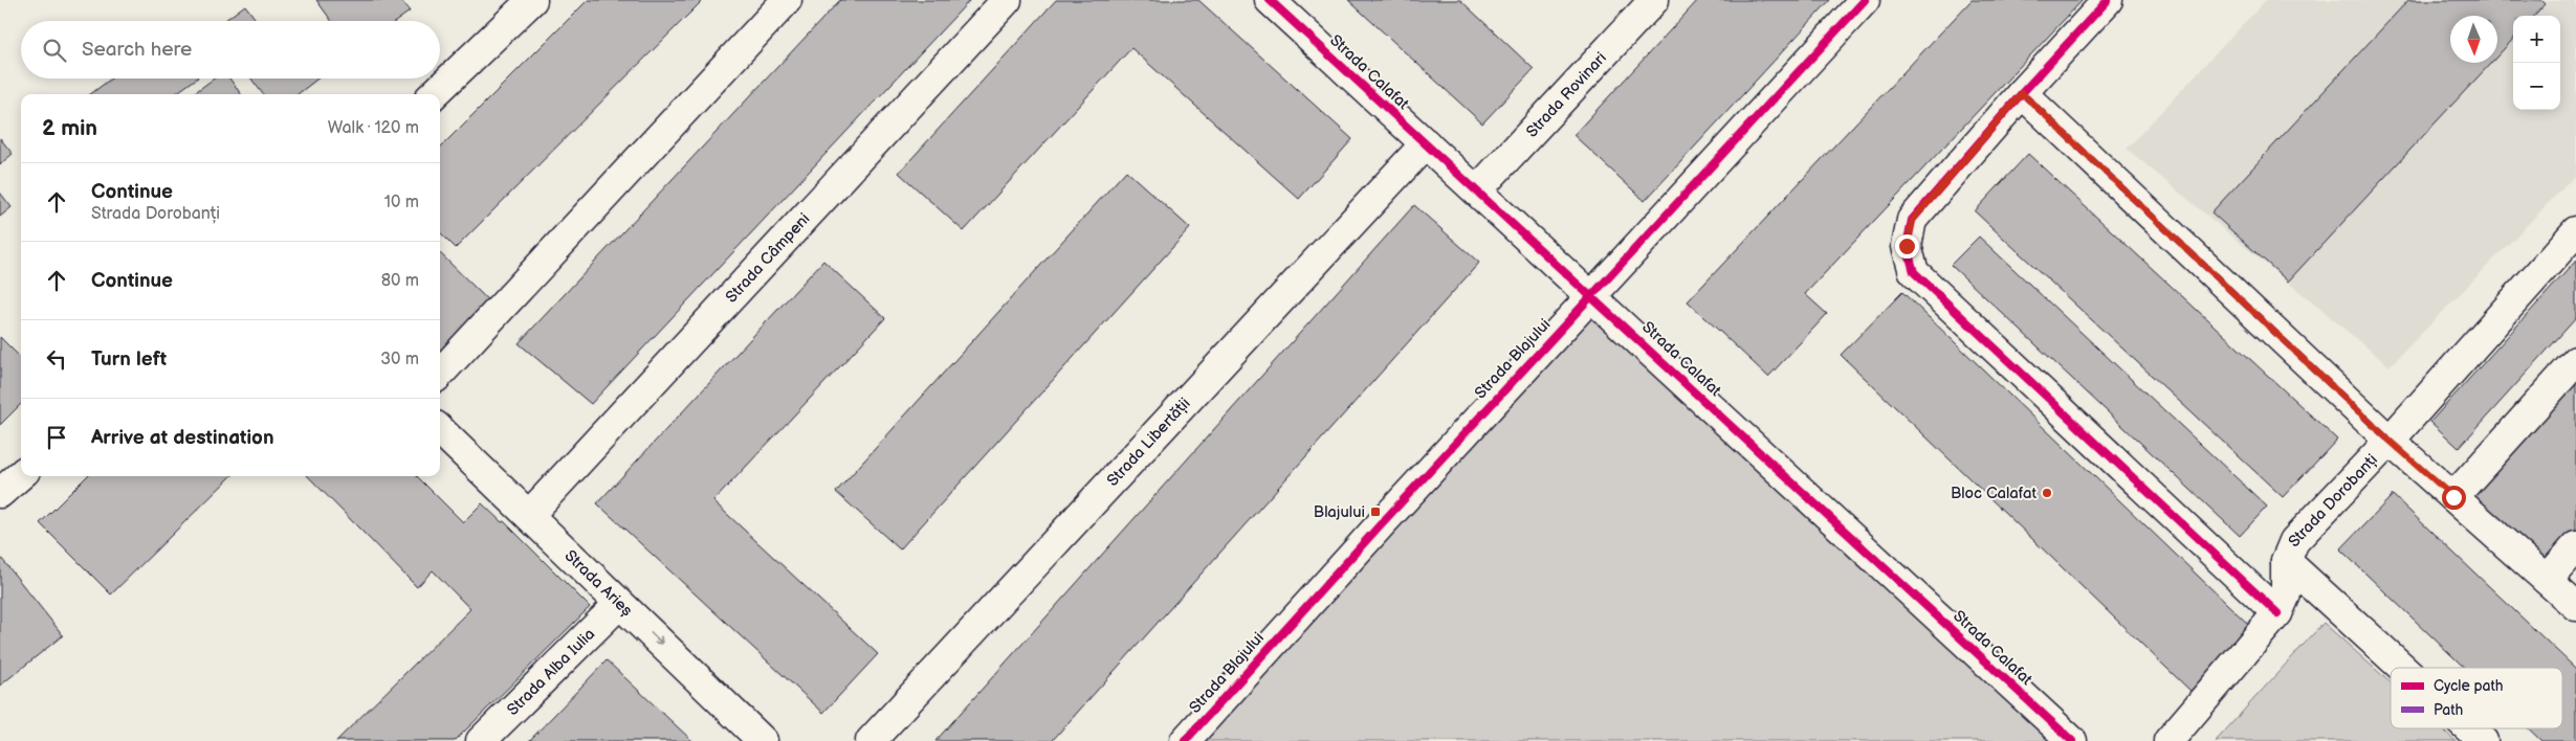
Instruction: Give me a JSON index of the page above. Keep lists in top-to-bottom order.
{
  "streets": {
    "street": [
      "Strada Calafat",
      "Strada Rovinari",
      "Strada Câmpeni",
      "Strada Blajului",
      "Strada Libertății",
      "Strada Dorobanți",
      "Strada Arieș",
      "Strada Alba Iulia"
    ]
  },
  "crossings": [
    ["Strada Calafat", "Strada Rovinari"],
    ["Strada Calafat", "Strada Blajului"],
    ["Strada Calafat", "Strada Libertății"],
    ["Strada Câmpeni", "Strada Arieș"],
    ["Strada Arieș", "Strada Alba Iulia"]
  ],
  "one_way": ["Strada Arieș"],
  "places": {
    "other": ["Bloc Calafat"],
    "transit": ["Blajului"]
  },
  "legend": ["Cycle path", "Path"],
  "north": "bottom",
  "page": {
    "map_buttons": ["+", "−"],
    "search": "Search here",
    "heading": ["2 min", "Walk · 120 m"],
    "list": [
      ["Continue", "Strada Dorobanți", "10 m"],
      ["Continue", "80 m"],
      ["Turn left", "30 m"],
      "Arrive at destination"
    ]
  }
}
